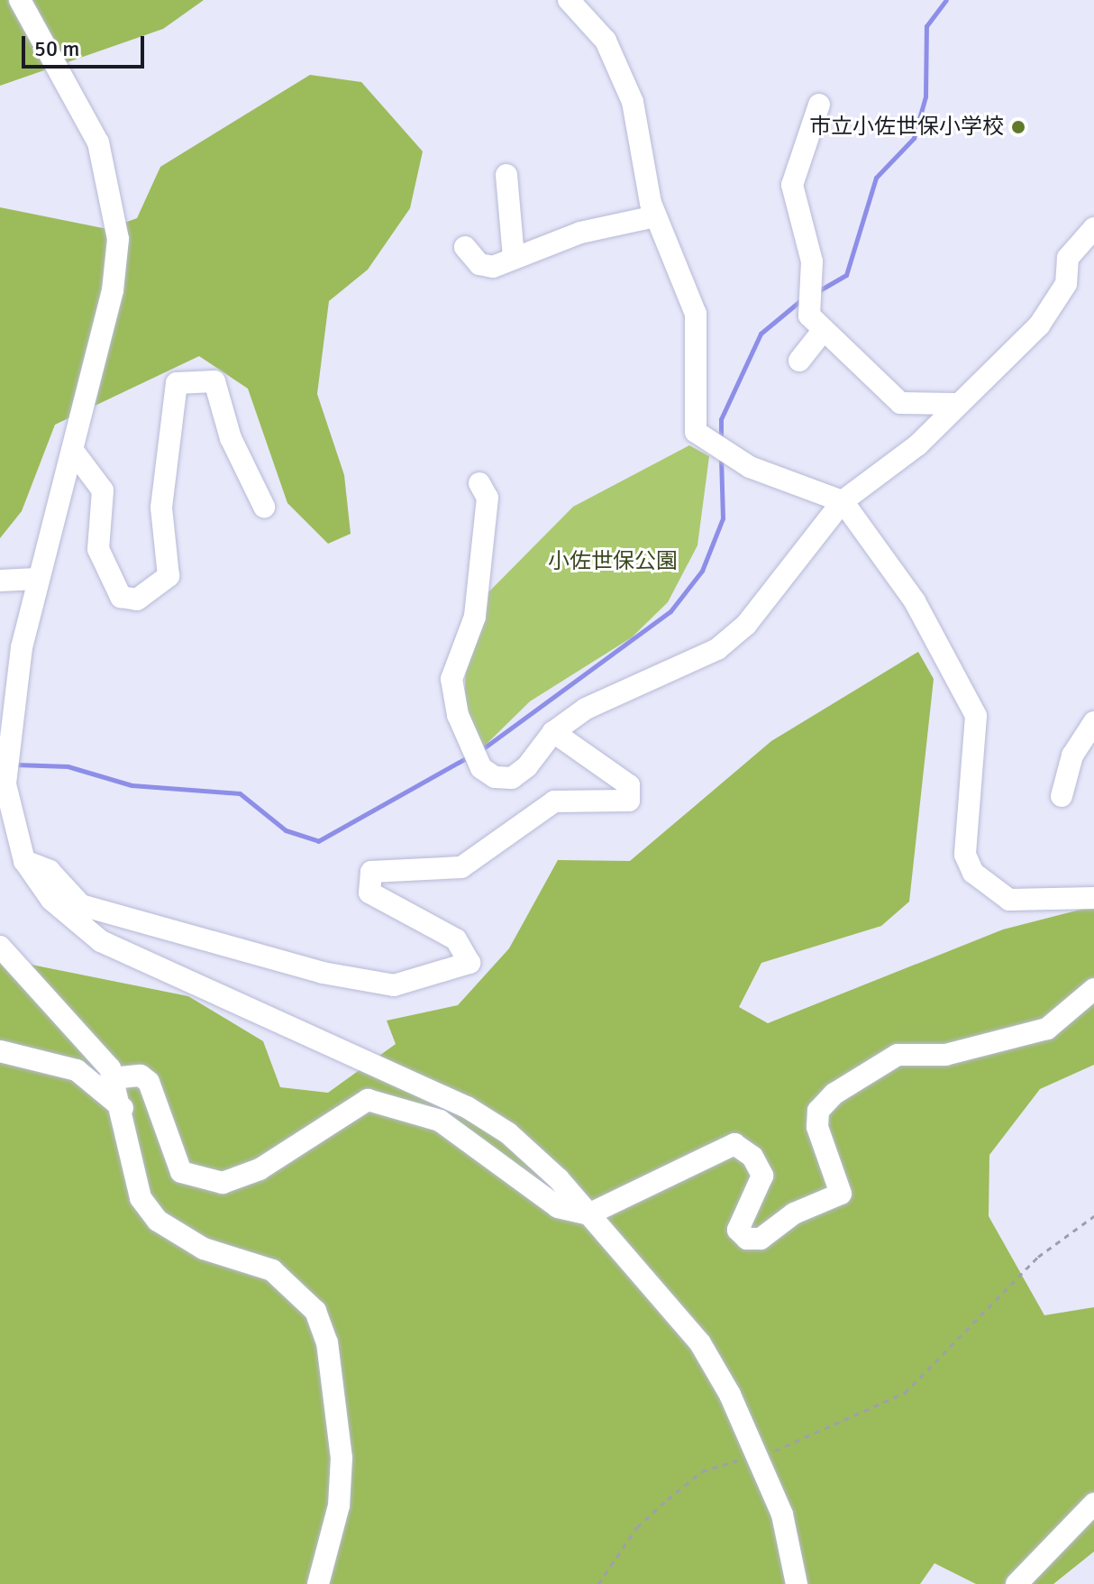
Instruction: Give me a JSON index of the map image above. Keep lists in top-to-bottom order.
{
  "parks": ["小佐世保公園"],
  "places": ["市立小佐世保小学校"],
  "scale_bar": "50 m"
}
